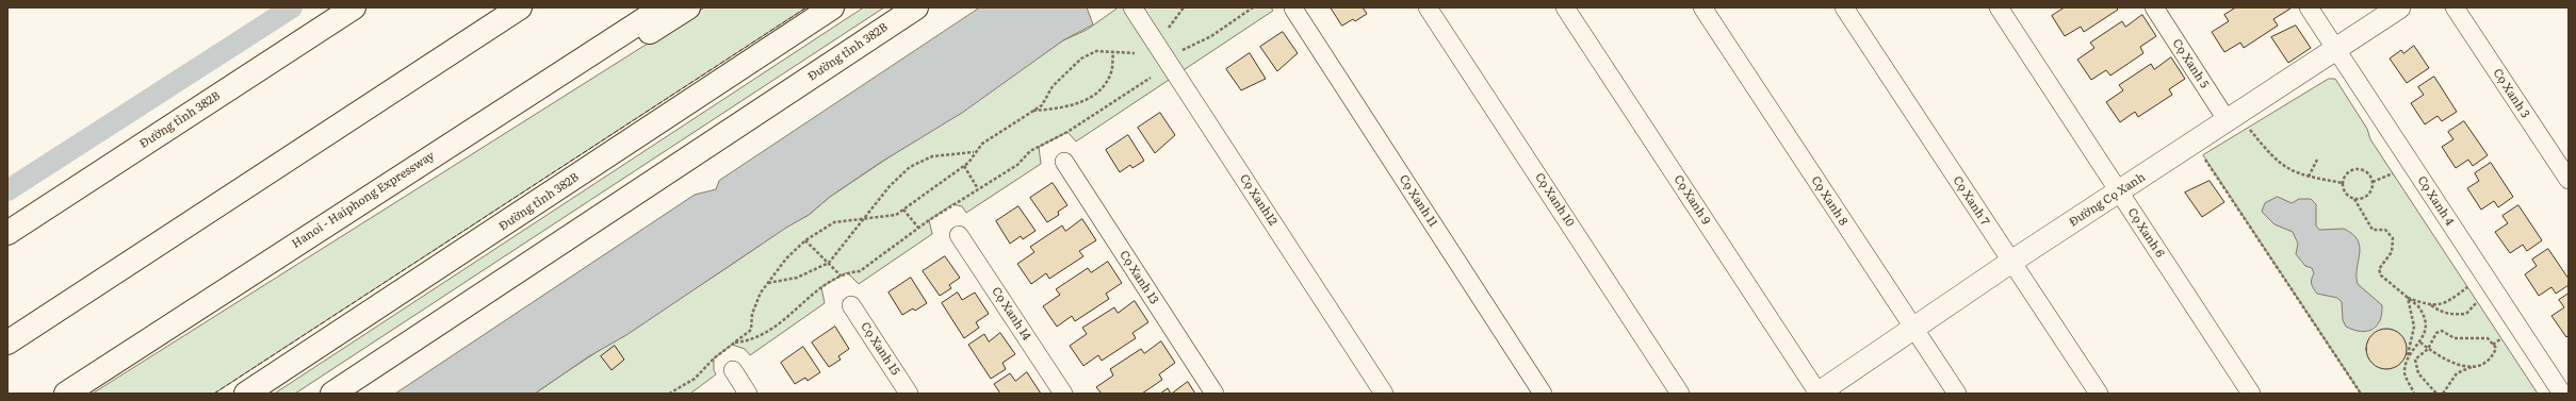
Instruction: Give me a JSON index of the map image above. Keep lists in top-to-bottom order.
{
  "streets": {
    "main road": ["Đường tỉnh 382B", "Hanoi - Haiphong Expressway"],
    "street": [
      "Cọ Xanh 5",
      "Cọ Xanh 3",
      "Cọ Xanh12",
      "Cọ Xanh 10",
      "Cọ Xanh 9",
      "Đường Cọ Xanh",
      "Cọ Xanh 11",
      "Cọ Xanh 8",
      "Cọ Xanh 7",
      "Cọ Xanh 4",
      "Cọ Xanh 6",
      "Cọ Xanh 13",
      "Cọ Xanh 14",
      "Cọ Xanh 15"
    ]
  },
  "crossings": [
    ["Cọ Xanh 5", "Đường Cọ Xanh"],
    ["Cọ Xanh 9", "Đường Cọ Xanh"],
    ["Đường Cọ Xanh", "Cọ Xanh 8"],
    ["Đường Cọ Xanh", "Cọ Xanh 7"],
    ["Đường Cọ Xanh", "Cọ Xanh 4"],
    ["Đường Cọ Xanh", "Cọ Xanh 6"]
  ]
}
